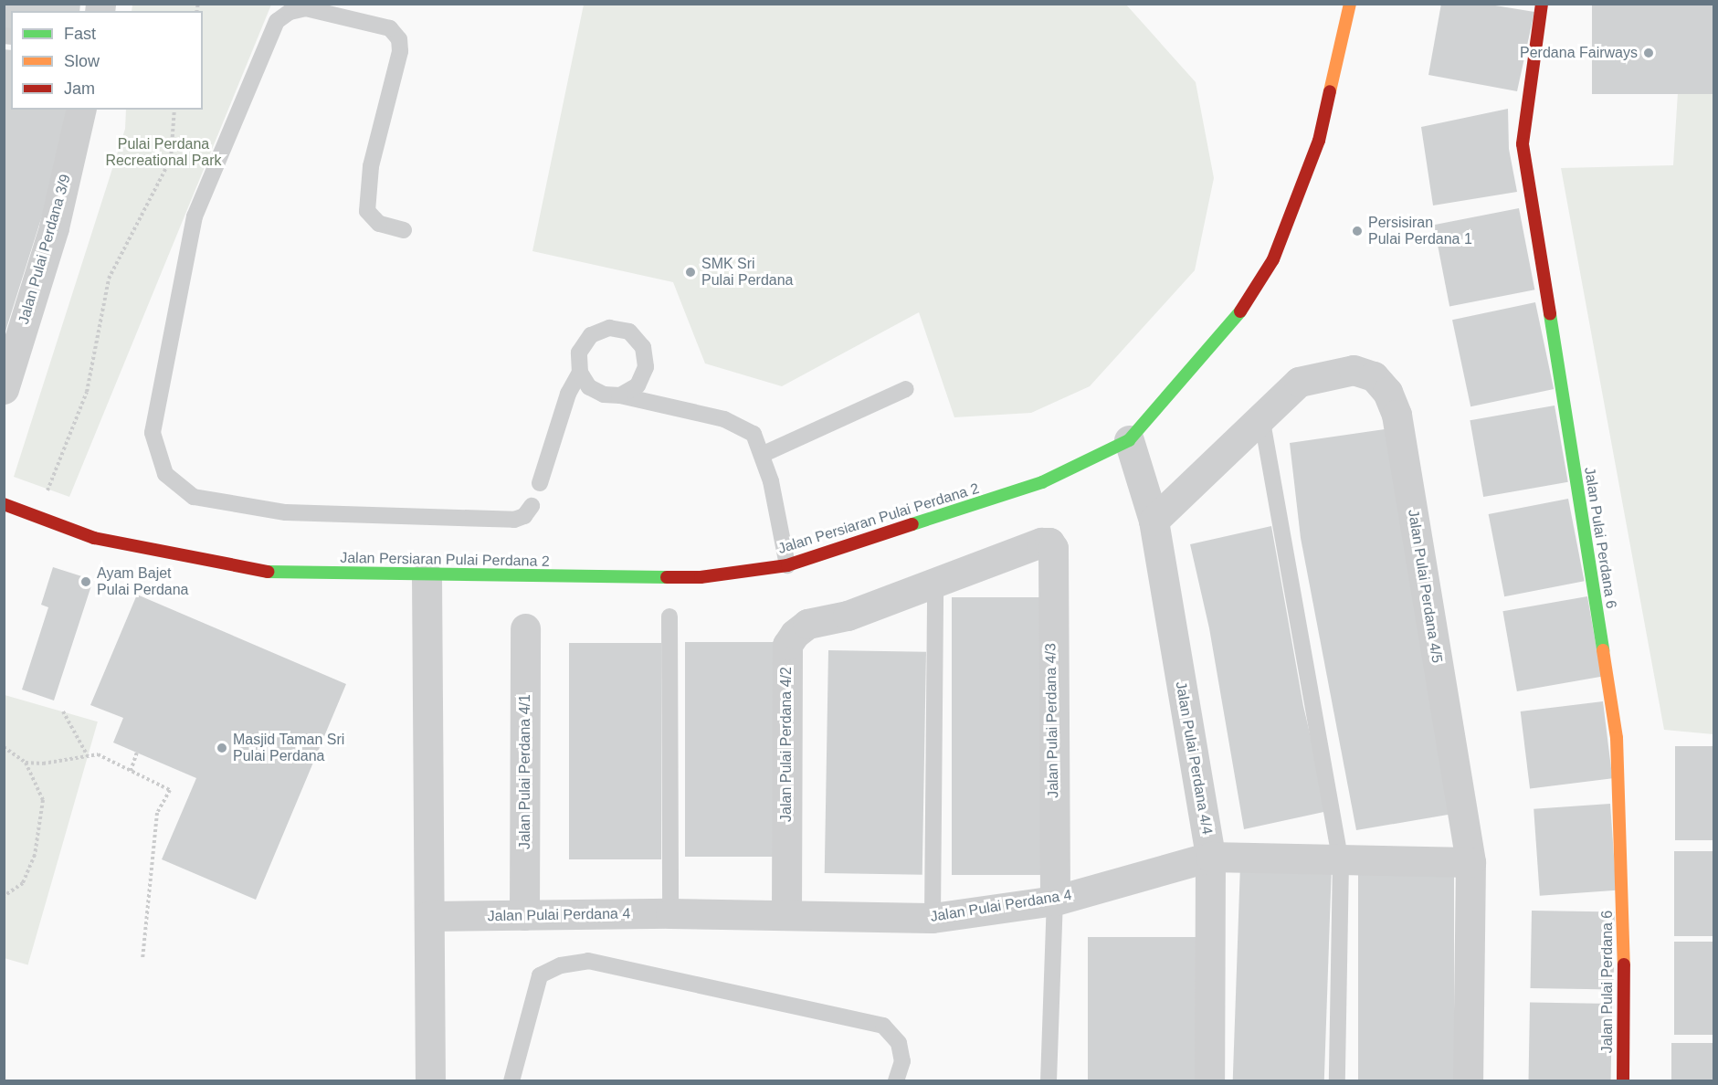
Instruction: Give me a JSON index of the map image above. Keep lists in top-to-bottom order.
{
  "streets": {
    "street": [
      "Jalan Pulai Perdana 3/9",
      "Jalan Persiaran Pulai Perdana 2",
      "Jalan Pulai Perdana 6",
      "Jalan Pulai Perdana 4/5",
      "Jalan Pulai Perdana 4/3",
      "Jalan Pulai Perdana 4/2",
      "Jalan Pulai Perdana 4/4",
      "Jalan Pulai Perdana 4/1",
      "Jalan Pulai Perdana 4"
    ]
  },
  "crossings": [
    ["Jalan Persiaran Pulai Perdana 2", "Jalan Pulai Perdana 4/4"],
    ["Jalan Pulai Perdana 4/5", "Jalan Pulai Perdana 4/4"],
    ["Jalan Pulai Perdana 4/5", "Jalan Pulai Perdana 4"],
    ["Jalan Pulai Perdana 4/3", "Jalan Pulai Perdana 4/2"],
    ["Jalan Pulai Perdana 4/3", "Jalan Pulai Perdana 4"],
    ["Jalan Pulai Perdana 4/2", "Jalan Pulai Perdana 4"],
    ["Jalan Pulai Perdana 4/4", "Jalan Pulai Perdana 4"],
    ["Jalan Pulai Perdana 4/1", "Jalan Pulai Perdana 4"]
  ],
  "parks": ["Pulai Perdana Recreational Park"],
  "places": [
    "Perdana Fairways",
    "Persisiran Pulai Perdana 1",
    "SMK Sri Pulai Perdana",
    "Ayam Bajet Pulai Perdana",
    "Masjid Taman Sri Pulai Perdana"
  ],
  "legend": ["Fast", "Slow", "Jam"]
}
